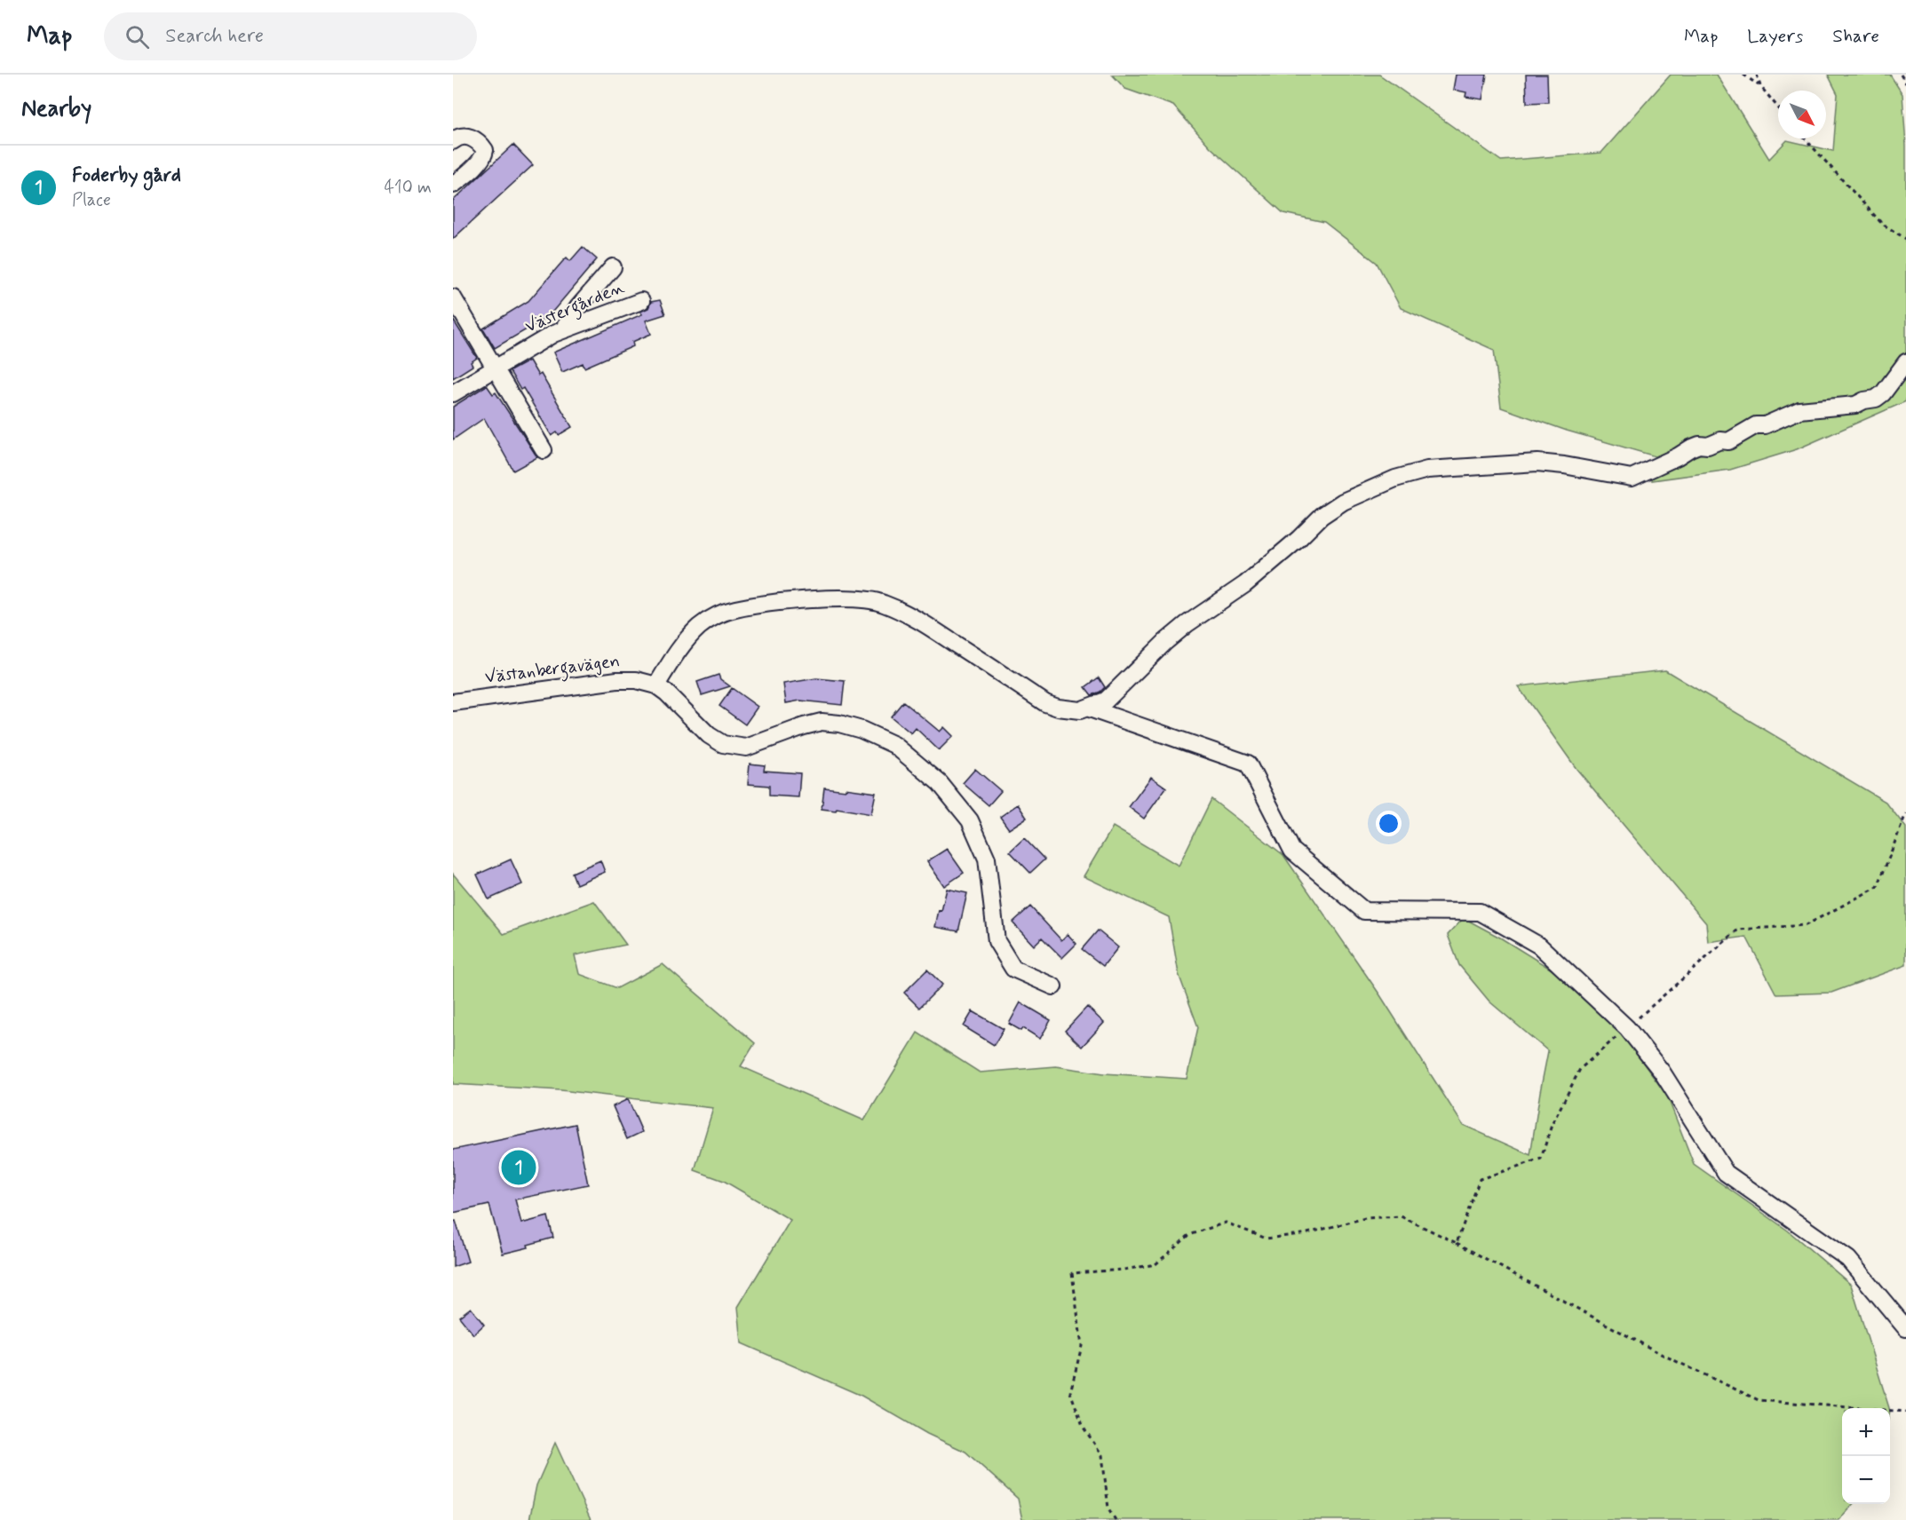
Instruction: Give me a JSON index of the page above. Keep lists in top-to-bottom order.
{
  "streets": {
    "street": ["Västergården", "Västanbergavägen"]
  },
  "north": "bottom right",
  "page": {
    "header": "Map",
    "search": "Search here",
    "nav": ["Map", "Layers", "Share"],
    "heading": "Nearby",
    "list": [
      {
        "mark": "1",
        "name": "Foderby gård",
        "note": "Place",
        "value": "410 m"
      }
    ],
    "pins": "1",
    "map_buttons": ["+", "−"]
  }
}
